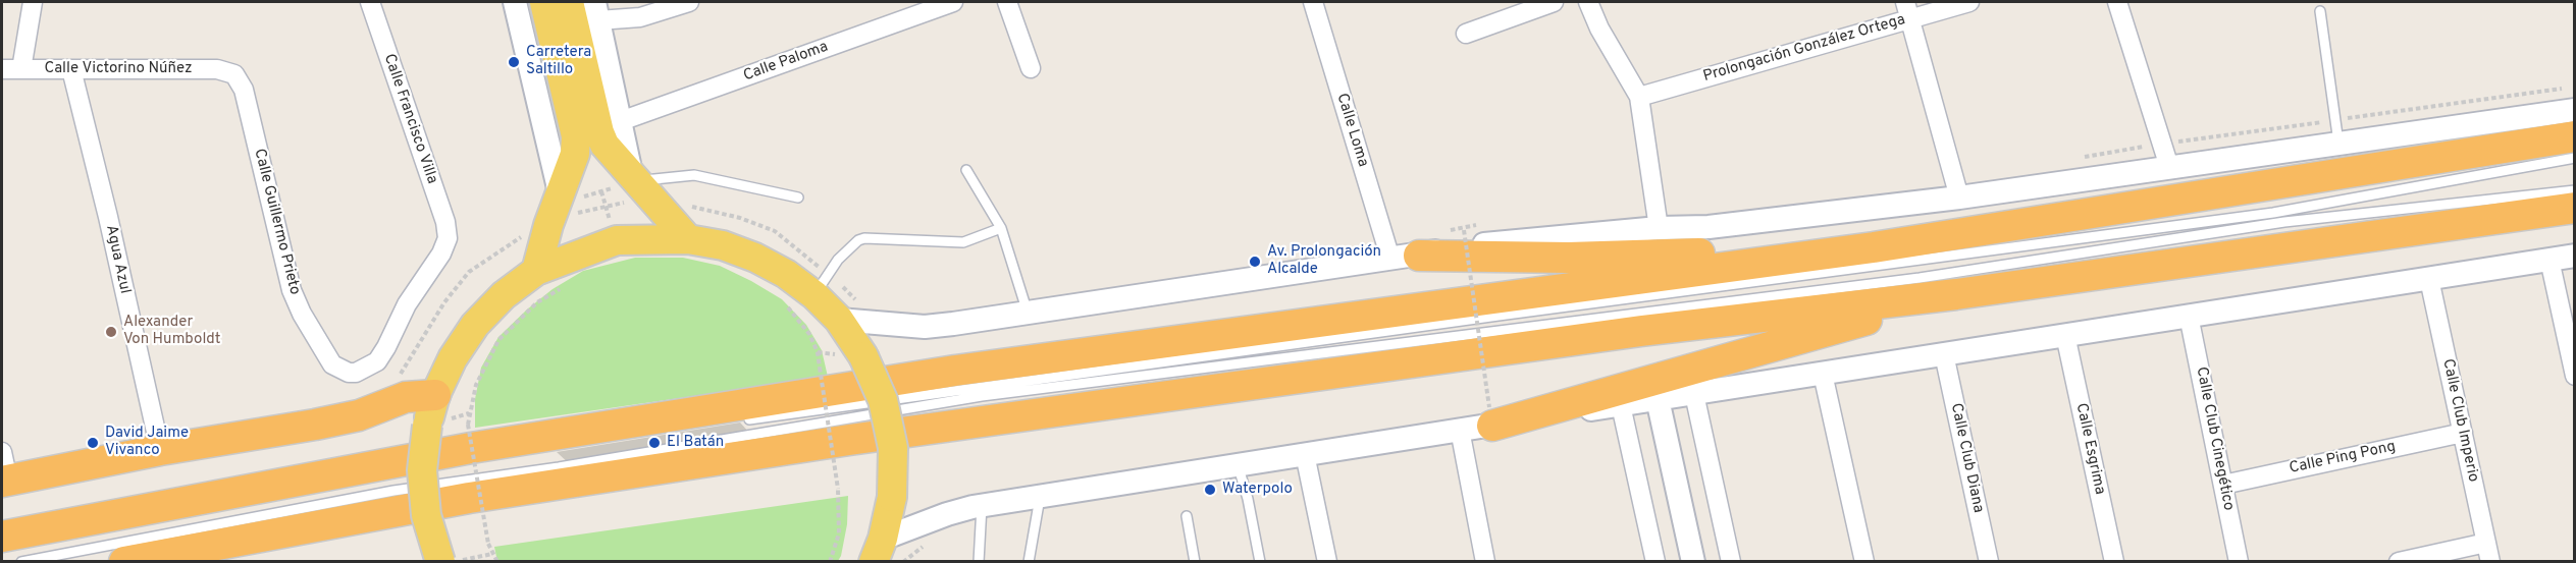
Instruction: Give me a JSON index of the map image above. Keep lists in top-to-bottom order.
{
  "streets": {
    "street": [
      "Prolongación González Ortega",
      "Calle Paloma",
      "Calle Victorino Núñez",
      "Calle Francisco Villa",
      "Calle Loma",
      "Calle Guillermo Prieto",
      "Agua Azul",
      "Calle Club Imperio",
      "Calle Club Cinegético",
      "Calle Esgrima",
      "Calle Club Diana",
      "Calle Ping Pong"
    ]
  },
  "crossings": [
    ["Calle Victorino Núñez", "Calle Guillermo Prieto"],
    ["Calle Victorino Núñez", "Agua Azul"],
    ["Calle Francisco Villa", "Calle Guillermo Prieto"],
    ["Calle Club Imperio", "Calle Ping Pong"],
    ["Calle Club Cinegético", "Calle Ping Pong"]
  ],
  "places": [
    "Carretera Saltillo",
    "Av. Prolongación Alcalde",
    "Alexander Von Humboldt",
    "David Jaime Vivanco",
    "El Batán",
    "Waterpolo"
  ]
}
